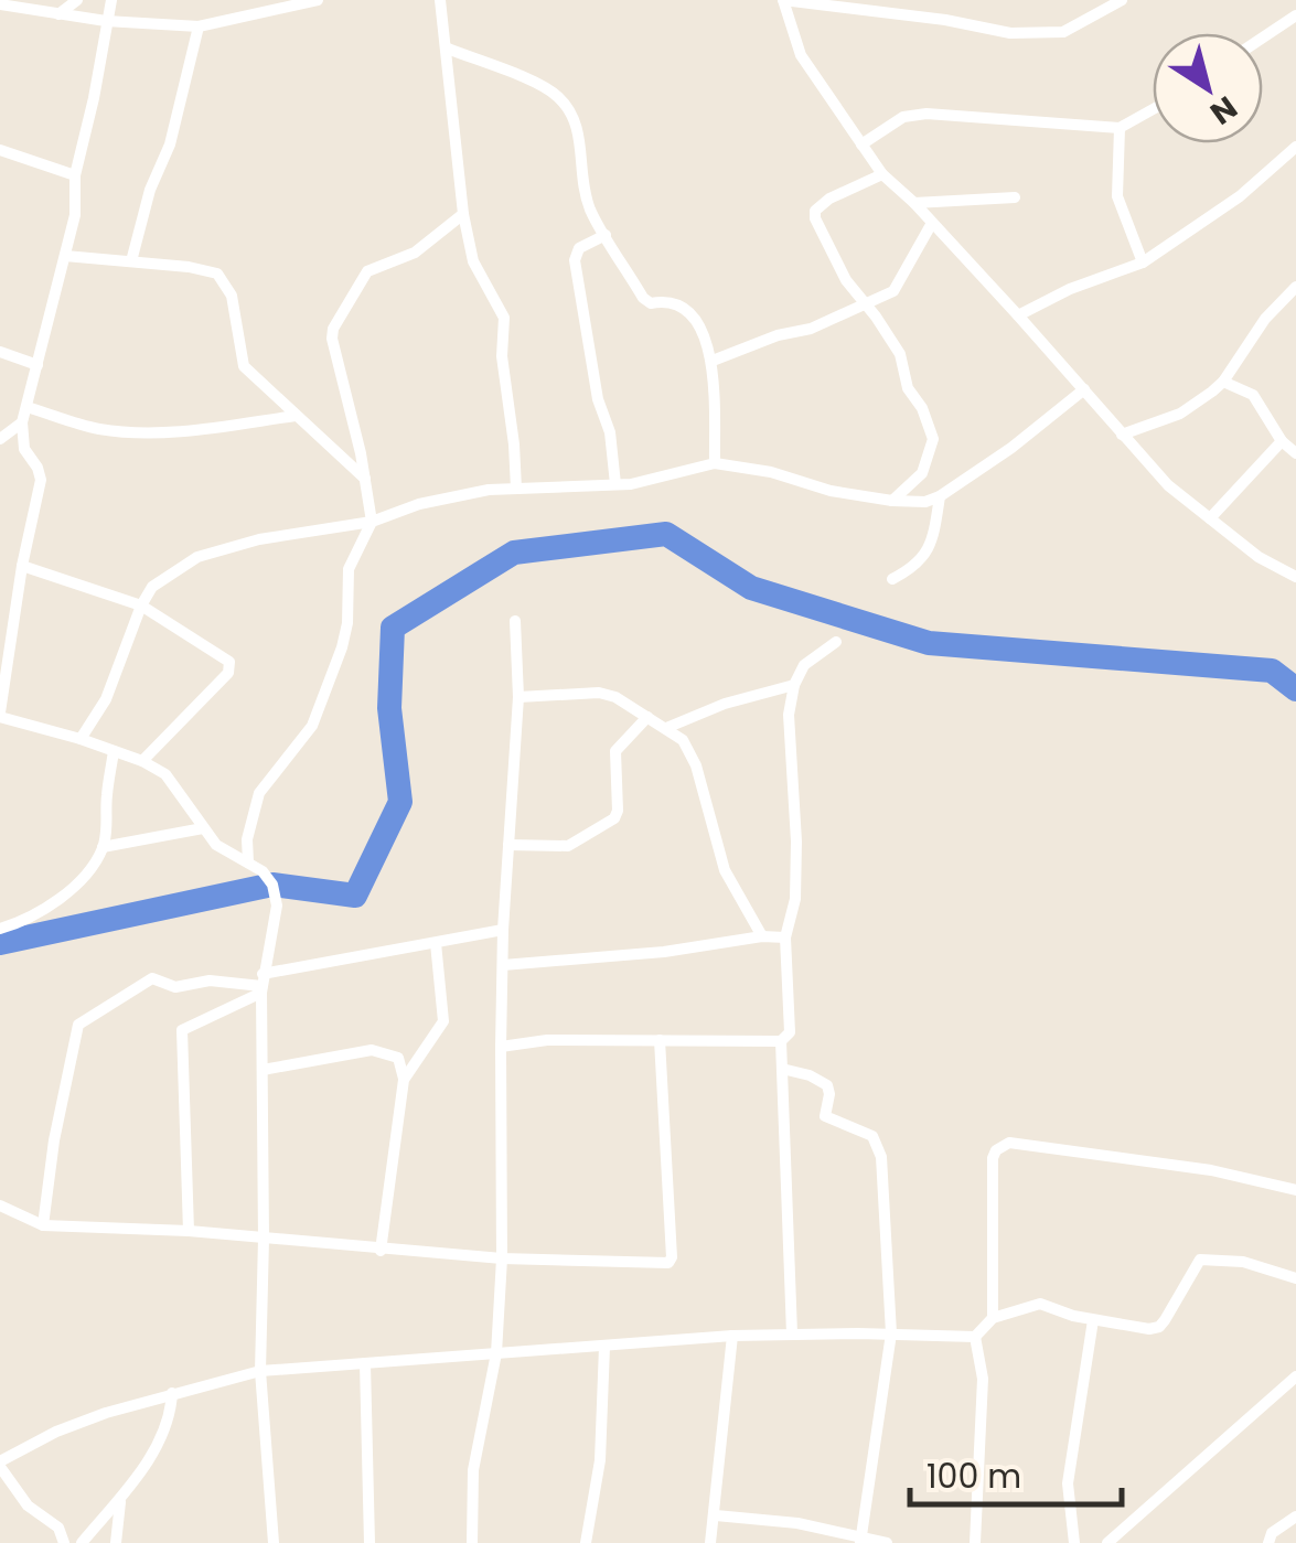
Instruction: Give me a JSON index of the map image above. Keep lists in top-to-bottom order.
{
  "scale_bar": "100 m",
  "north": "bottom right"
}
